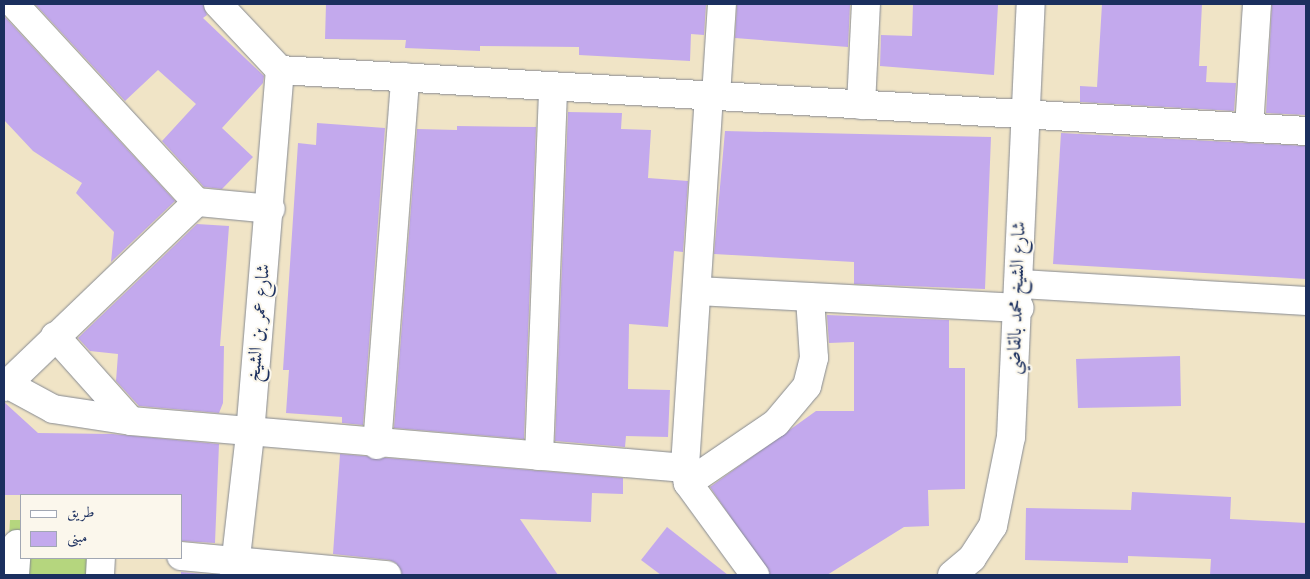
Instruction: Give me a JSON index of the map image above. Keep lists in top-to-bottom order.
{
  "streets": {
    "street": ["شارع الشيخ محمد بالقاضي", "شارع عمر بن الشيخ"]
  },
  "legend": ["طريق", "مبنى"]
}
